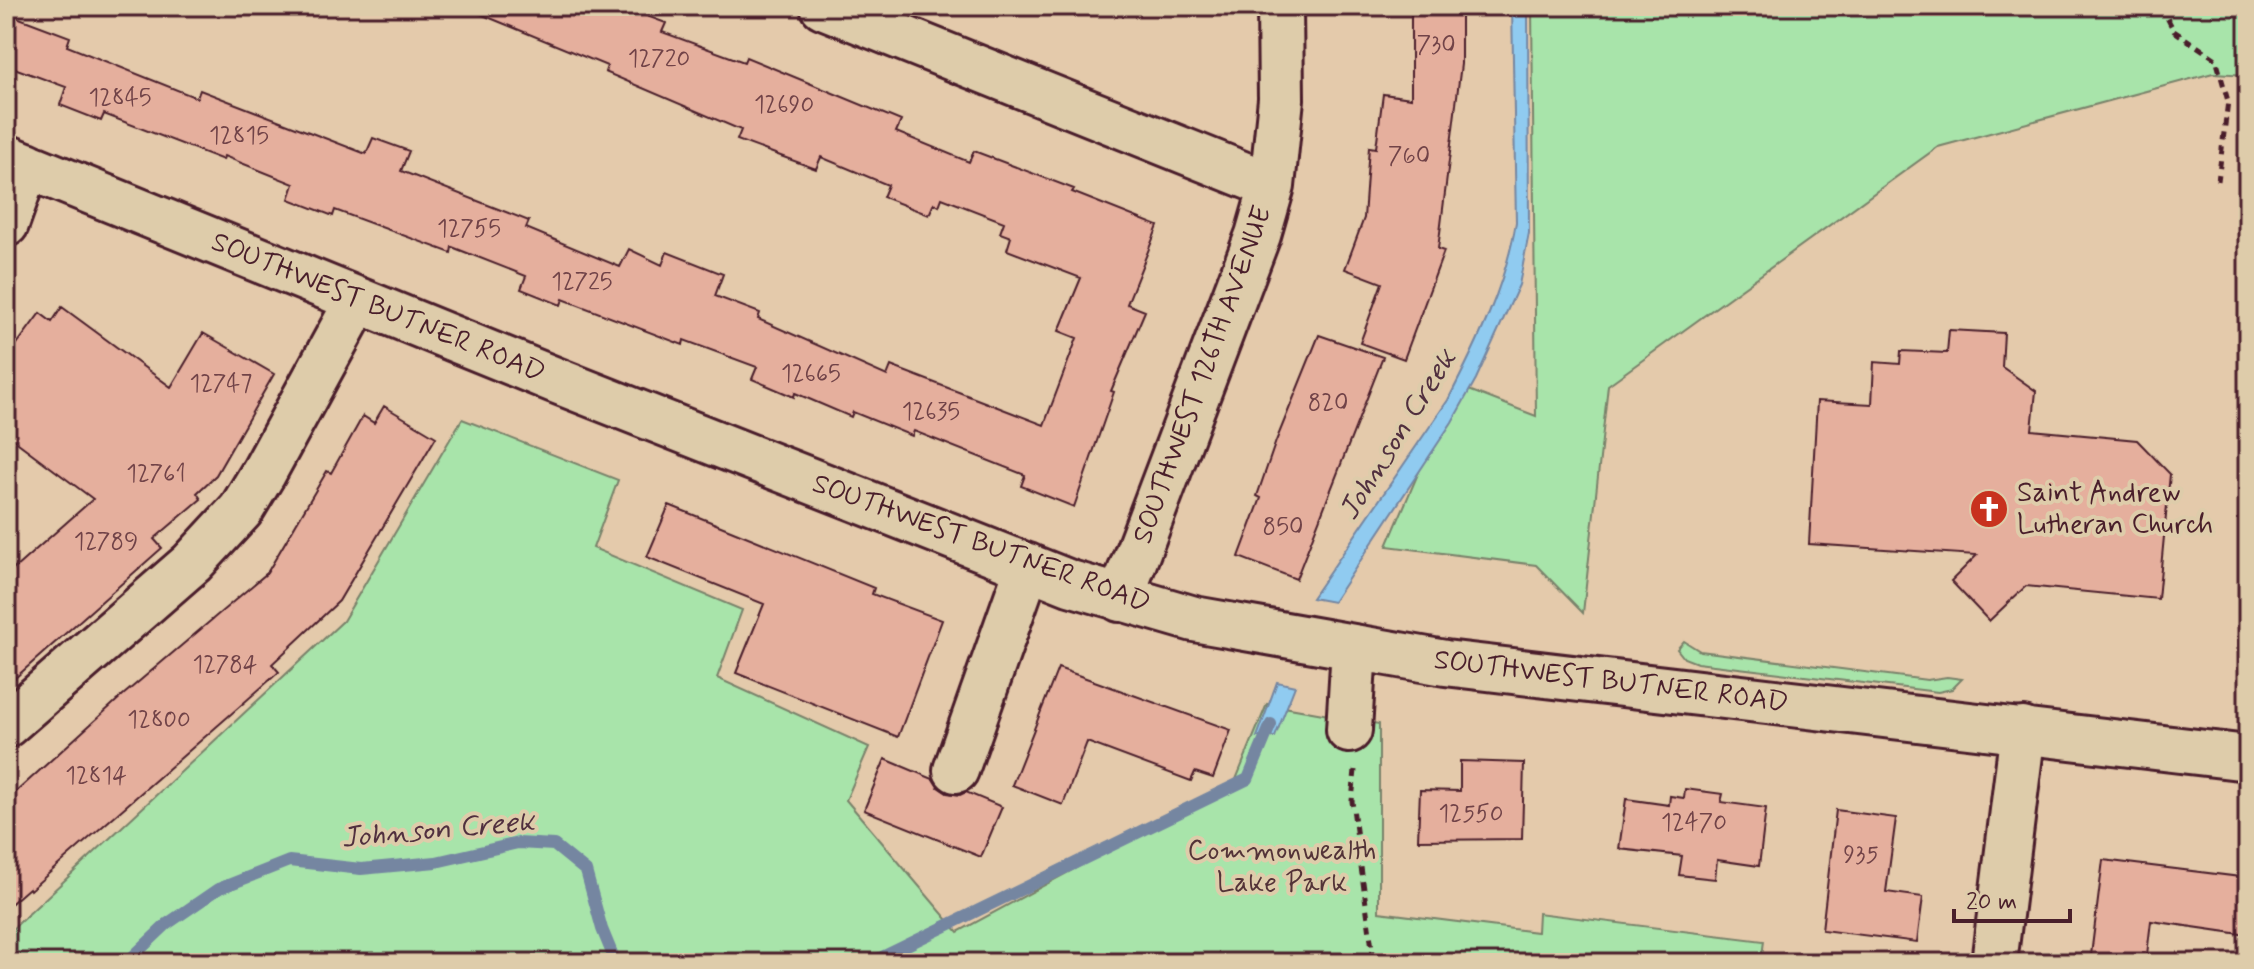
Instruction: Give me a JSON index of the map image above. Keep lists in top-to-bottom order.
{
  "streets": {
    "street": ["SOUTHWEST BUTNER ROAD", "SOUTHWEST 126TH AVENUE"]
  },
  "crossings": [
    ["SOUTHWEST BUTNER ROAD", "SOUTHWEST 126TH AVENUE"]
  ],
  "water": ["Johnson Creek"],
  "parks": ["Commonwealth Lake Park"],
  "places": {
    "church": ["Saint Andrew Lutheran Church"]
  },
  "house_numbers": [
    "730",
    "12720",
    "12845",
    "12690",
    "12815",
    "760",
    "12755",
    "12725",
    "12665",
    "12747",
    "820",
    "12635",
    "12761",
    "850",
    "12789",
    "12784",
    "12800",
    "12814",
    "12550",
    "12470",
    "935"
  ],
  "scale_bar": "20 m"
}
